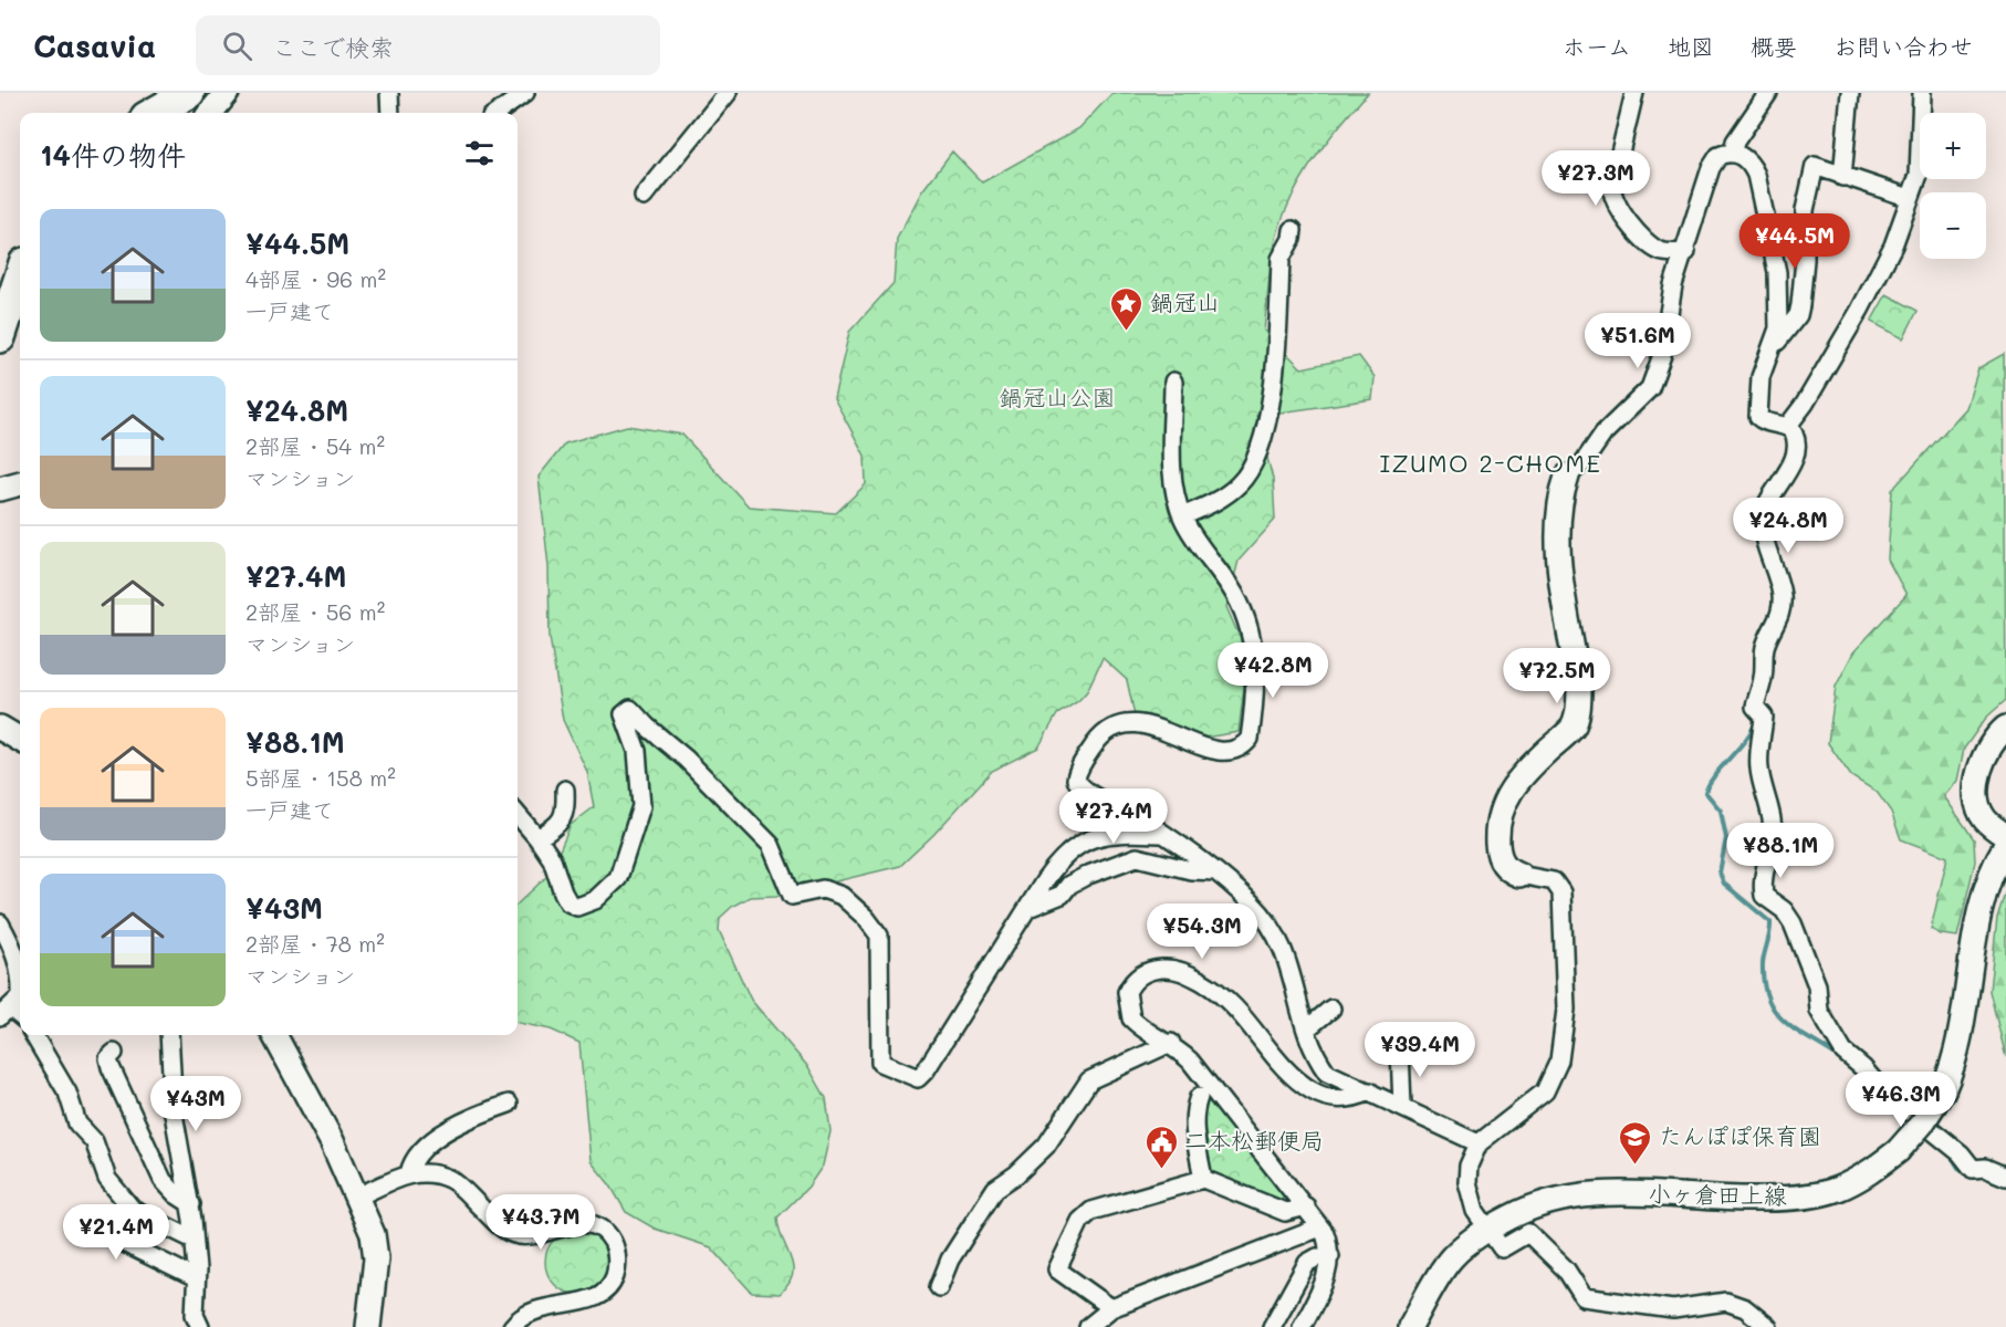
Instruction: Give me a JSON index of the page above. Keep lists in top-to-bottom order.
{
  "streets": {
    "street": ["小ヶ倉田上線"]
  },
  "districts": ["IZUMO 2-CHOME"],
  "parks": ["鍋冠山公園"],
  "places": {
    "place": ["鍋冠山"],
    "school or university": ["たんぽぽ保育園"],
    "public building": ["二本松郵便局"]
  },
  "page": {
    "header": "Casavia",
    "search": "ここで検索",
    "nav": [
      "ホーム",
      "地図",
      "概要",
      "お問い合わせ"
    ],
    "map_buttons": ["+", "−"],
    "heading": "14件の物件",
    "price": [
      "¥27.3M",
      "¥44.5M",
      "¥51.6M",
      "¥24.8M",
      "¥42.8M",
      "¥72.5M",
      "¥27.4M",
      "¥88.1M",
      "¥54.3M",
      "¥39.4M",
      "¥46.3M",
      "¥43M",
      "¥43.7M",
      "¥21.4M"
    ],
    "list": [
      {
        "name": "¥44.5M",
        "note": "4部屋 · 96 m² · 一戸建て"
      },
      {
        "name": "¥24.8M",
        "note": "2部屋 · 54 m² · マンション"
      },
      {
        "name": "¥27.4M",
        "note": "2部屋 · 56 m² · マンション"
      },
      {
        "name": "¥88.1M",
        "note": "5部屋 · 158 m² · 一戸建て"
      },
      {
        "name": "¥43M",
        "note": "2部屋 · 78 m² · マンション"
      }
    ]
  }
}
